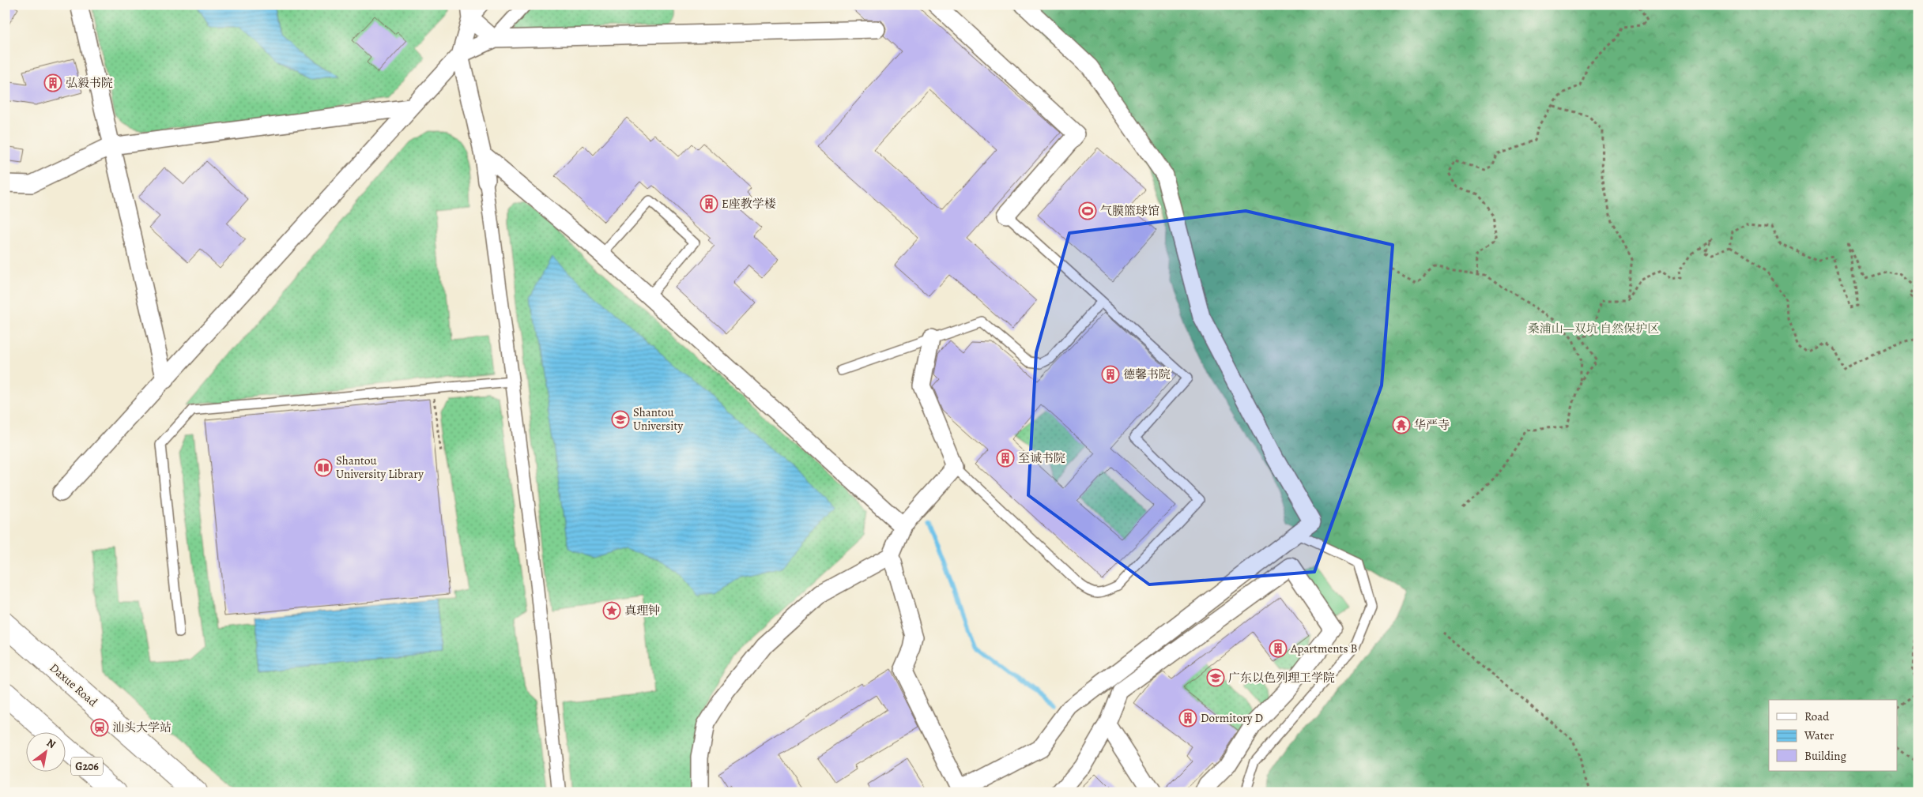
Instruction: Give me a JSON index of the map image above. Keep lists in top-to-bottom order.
{
  "streets": {
    "highway": ["Daxue Road", "G206"]
  },
  "parks": ["桑浦山—双坑 自然保护区"],
  "places": {
    "building": [
      "弘毅书院",
      "E座教学楼",
      "德馨书院",
      "至诚书院",
      "Apartments B",
      "Dormitory D"
    ],
    "sports": ["气膜篮球馆"],
    "school or university": ["Shantou University", "广东以色列理工学院"],
    "temple": ["华严寺"],
    "library": ["Shantou University Library"],
    "place": ["真理钟"],
    "station": ["汕头大学站"]
  },
  "legend": ["Road", "Water", "Building"],
  "north": "top right"
}
